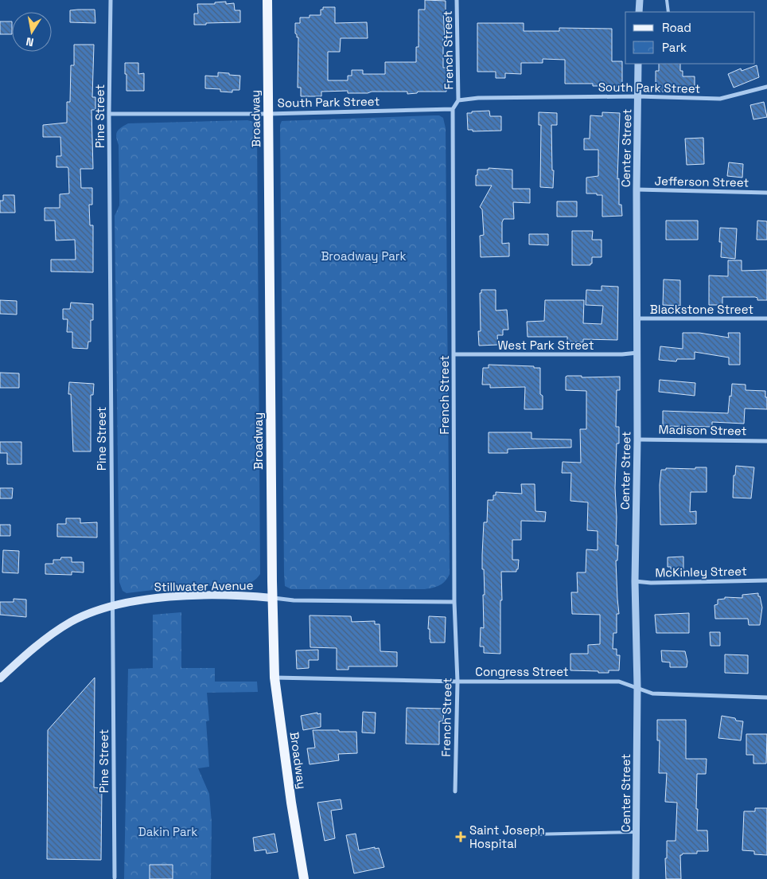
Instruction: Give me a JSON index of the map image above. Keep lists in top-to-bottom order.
{
  "streets": {
    "main road": ["Broadway", "Stillwater Avenue"],
    "street": [
      "French Street",
      "South Park Street",
      "Pine Street",
      "Center Street",
      "Jefferson Street",
      "Blackstone Street",
      "West Park Street",
      "Madison Street",
      "McKinley Street",
      "Congress Street"
    ]
  },
  "crossings": [
    ["French Street", "South Park Street"],
    ["French Street", "West Park Street"],
    ["French Street", "Stillwater Avenue"],
    ["French Street", "Congress Street"],
    ["South Park Street", "Pine Street"],
    ["South Park Street", "Broadway"],
    ["South Park Street", "Center Street"],
    ["Pine Street", "Stillwater Avenue"],
    ["Broadway", "Stillwater Avenue"],
    ["Broadway", "Congress Street"],
    ["Center Street", "Jefferson Street"],
    ["Center Street", "Blackstone Street"],
    ["Center Street", "West Park Street"],
    ["Center Street", "Madison Street"],
    ["Center Street", "McKinley Street"],
    ["Center Street", "Congress Street"]
  ],
  "parks": ["Broadway Park", "Dakin Park"],
  "places": {
    "health": ["Saint Joseph Hospital"]
  },
  "legend": ["Road", "Park"],
  "north": "bottom"
}
